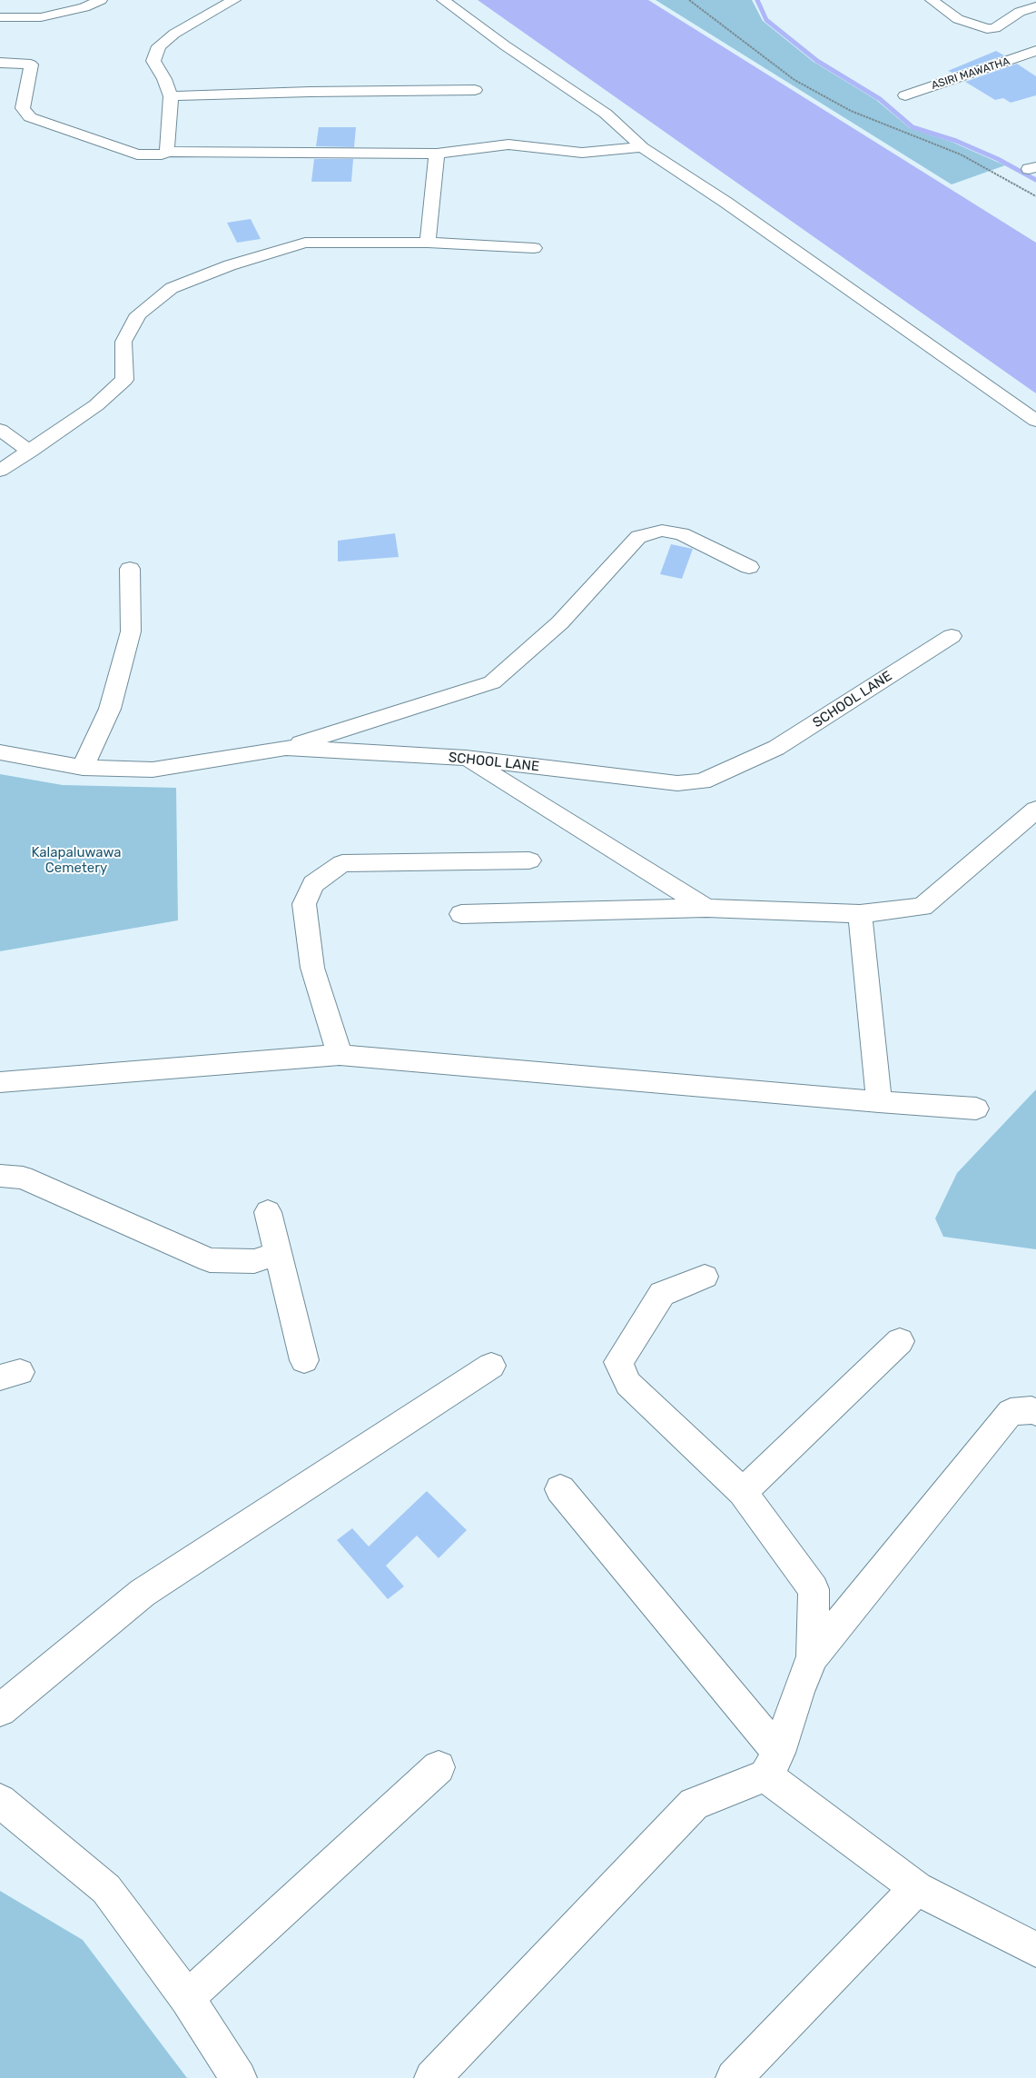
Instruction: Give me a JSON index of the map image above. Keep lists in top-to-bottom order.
{
  "streets": {
    "street": ["ASIRI MAWATHA", "SCHOOL LANE"]
  },
  "parks": ["Kalapaluwawa Cemetery"]
}
